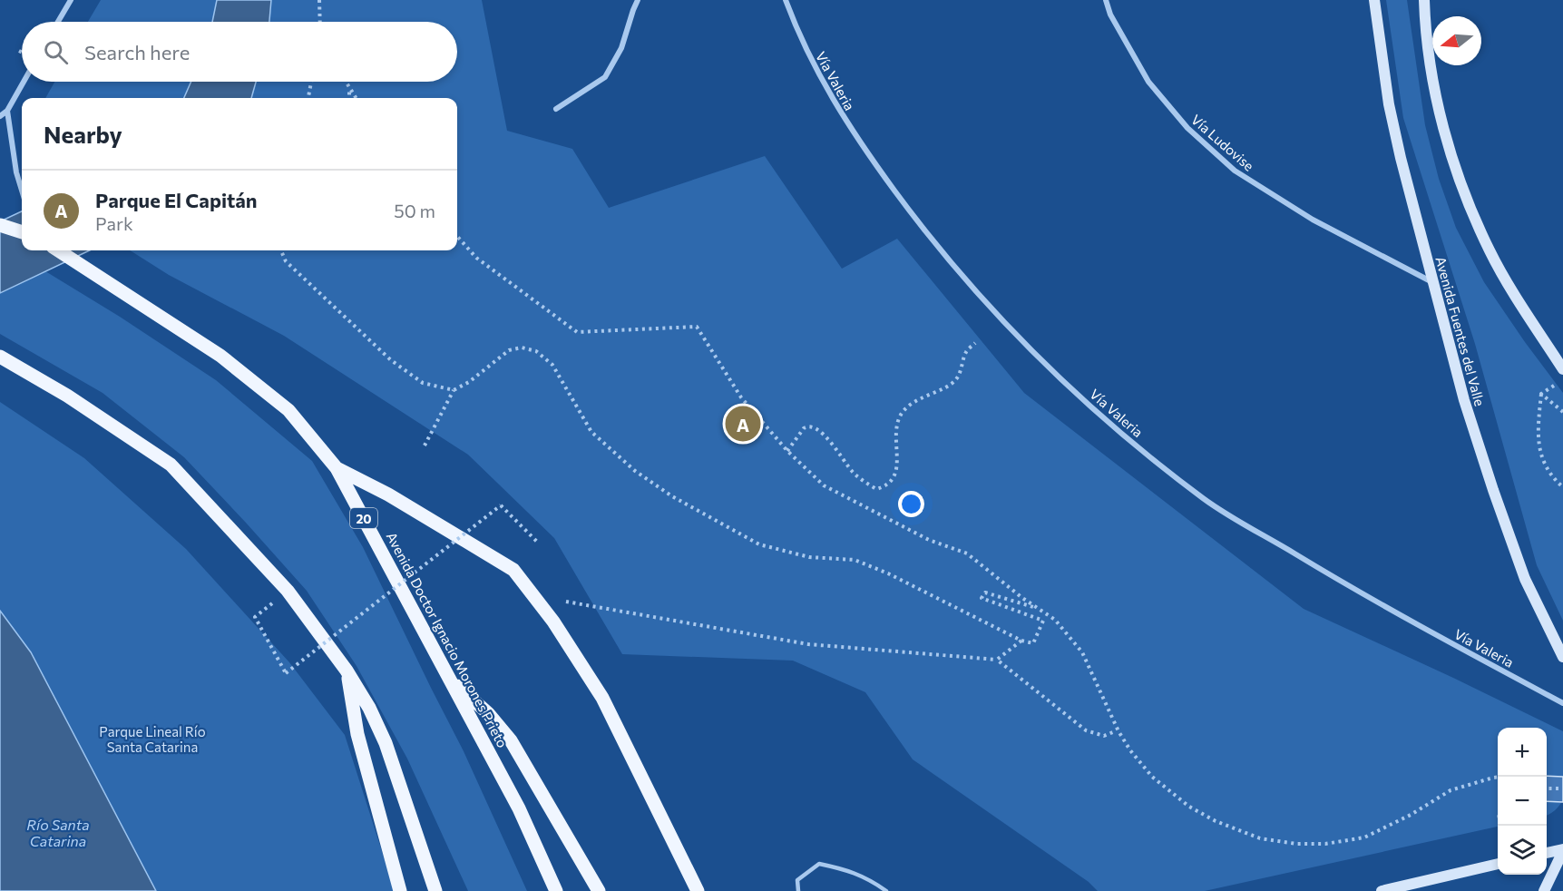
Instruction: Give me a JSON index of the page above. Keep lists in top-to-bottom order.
{
  "streets": {
    "main road": ["20", "Avenida Doctor Ignacio Morones Prieto"],
    "street": ["Vía Valeria", "Vía Ludovise", "Avenida Fuentes del Valle"]
  },
  "crossings": [
    ["Vía Ludovise", "Avenida Fuentes del Valle"]
  ],
  "water": ["Río Santa Catarina"],
  "parks": ["Parque Lineal Río Santa Catarina"],
  "north": "left",
  "page": {
    "search": "Search here",
    "heading": "Nearby",
    "list": [
      {
        "mark": "A",
        "name": "Parque El Capitán",
        "note": "Park",
        "value": "50 m"
      }
    ],
    "pins": "A",
    "map_buttons": ["+", "−"]
  }
}
